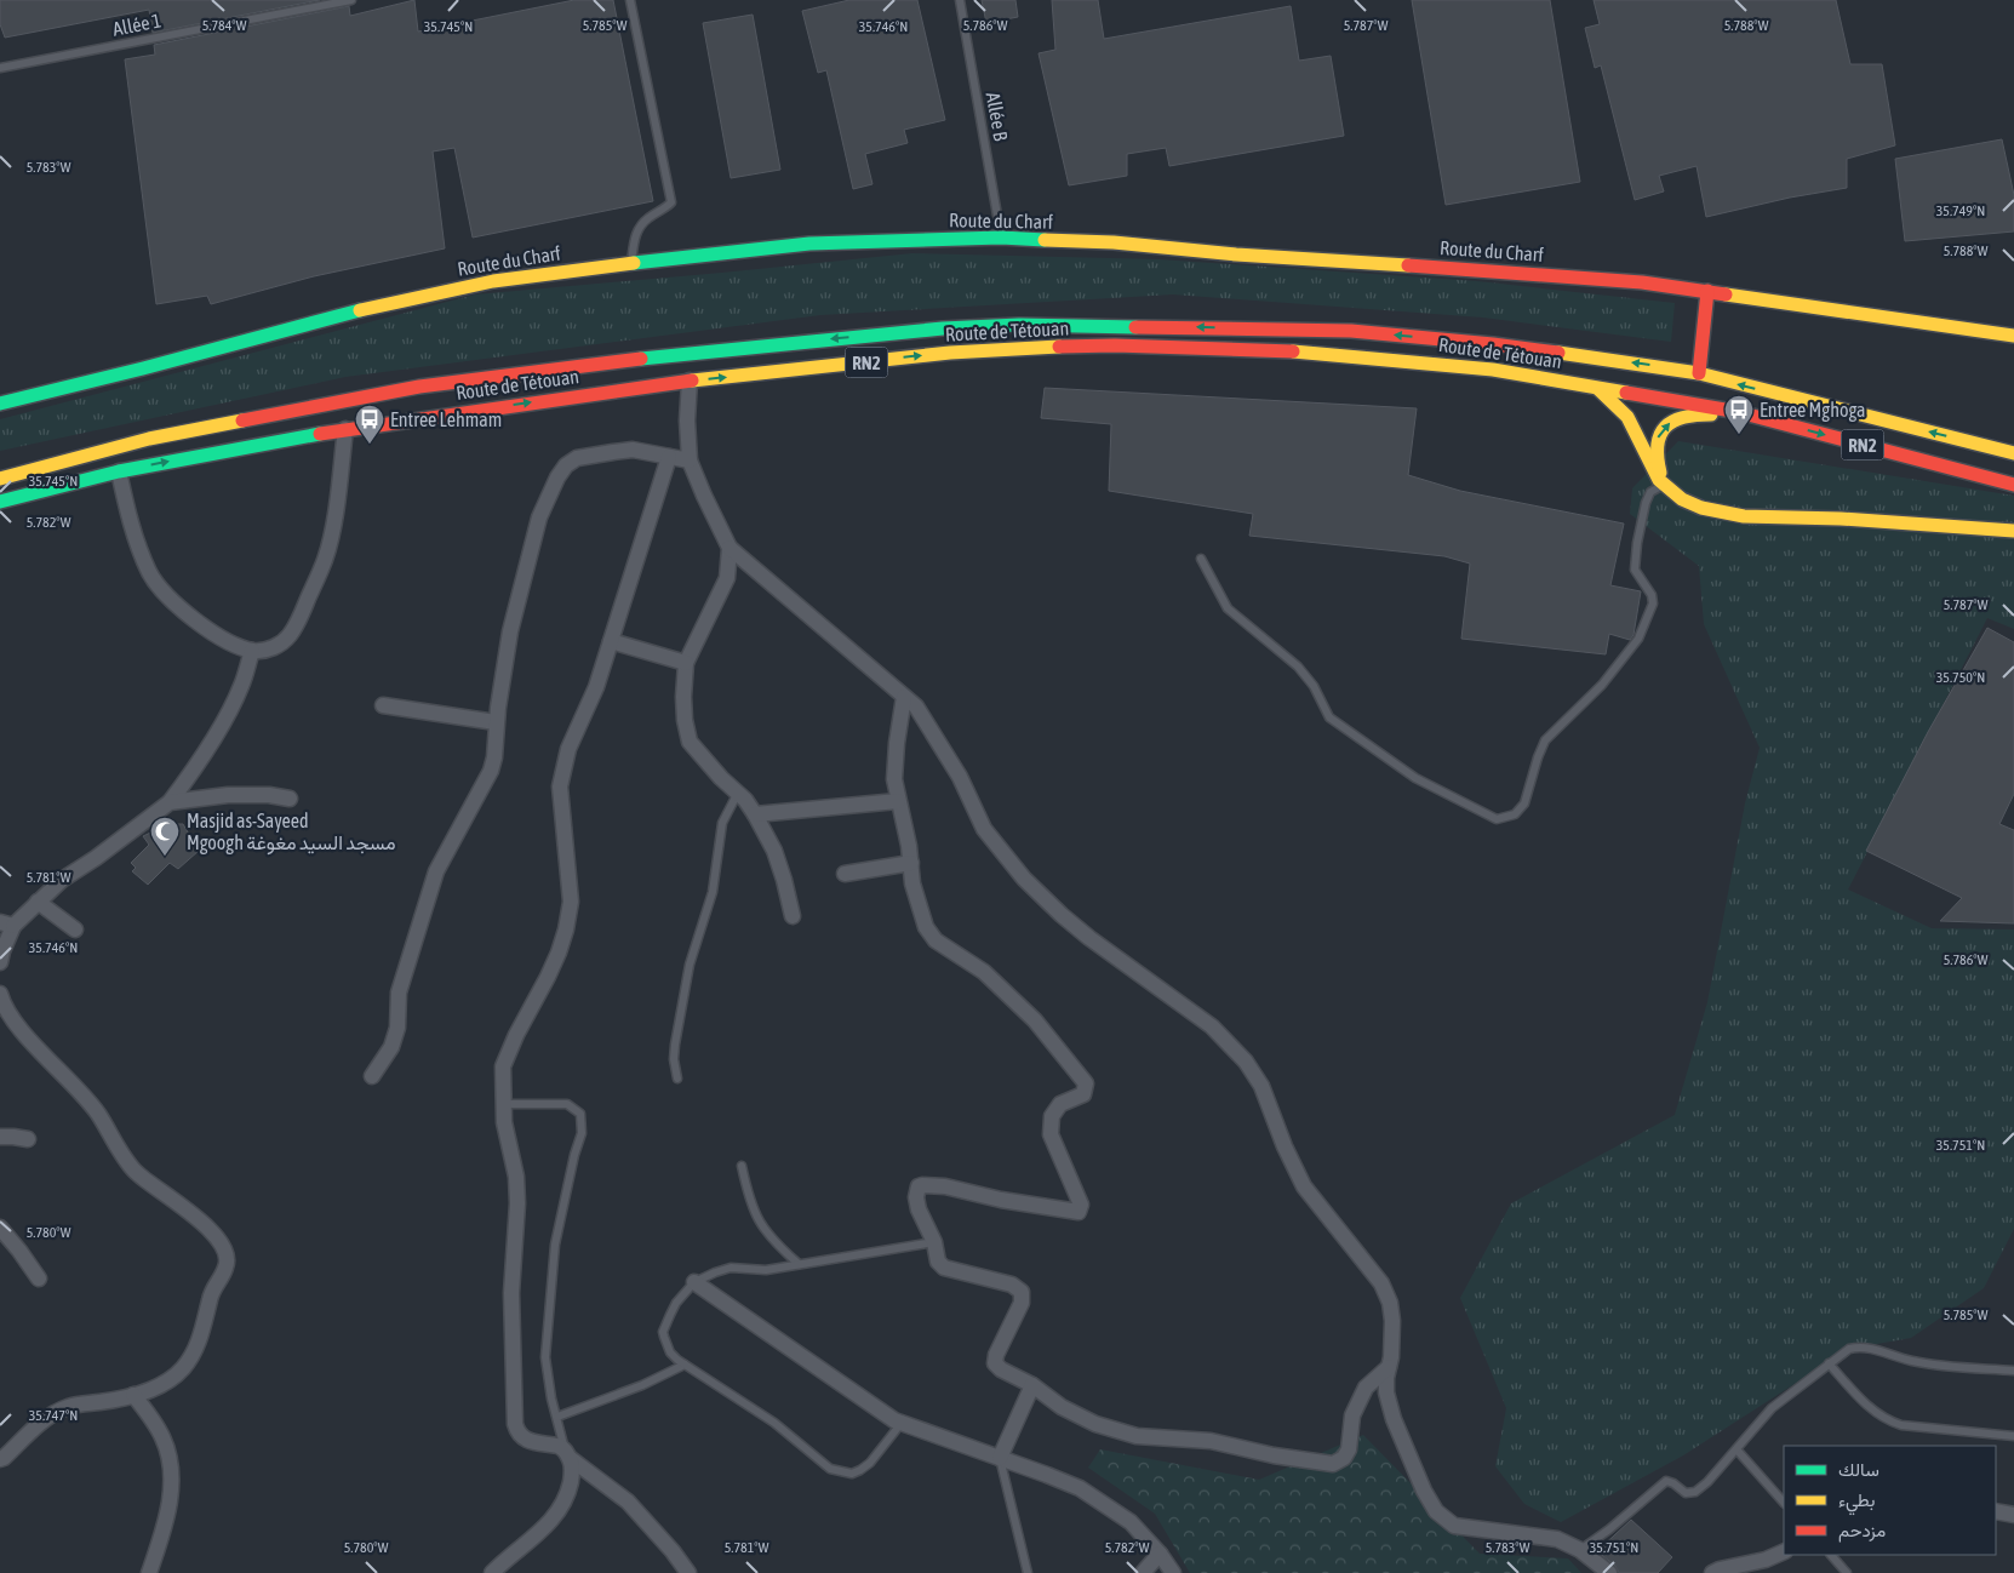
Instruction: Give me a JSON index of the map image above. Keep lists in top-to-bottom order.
{
  "streets": {
    "main road": ["Route du Charf", "Route de Tétouan", "RN2"],
    "lane": ["Allée 1", "Allée B"]
  },
  "crossings": [
    ["Allée B", "Route du Charf"]
  ],
  "places": {
    "bus stop": ["Entree Mghoga", "Entree Lehmam"],
    "mosque": ["Masjid as-Sayeed Mgoogh مسجد السيد مغوغة"]
  },
  "legend": ["سالك", "بطيء", "مزدحم"],
  "coordinates": [
    "5.784°W",
    "5.786°W",
    "5.787°W",
    "5.788°W",
    "5.785°W",
    "35.745°N",
    "35.746°N",
    "5.783°W",
    "35.749°N",
    "5.782°W",
    "35.750°N",
    "5.781°W",
    "35.751°N",
    "5.780°W",
    "35.747°N"
  ]
}
